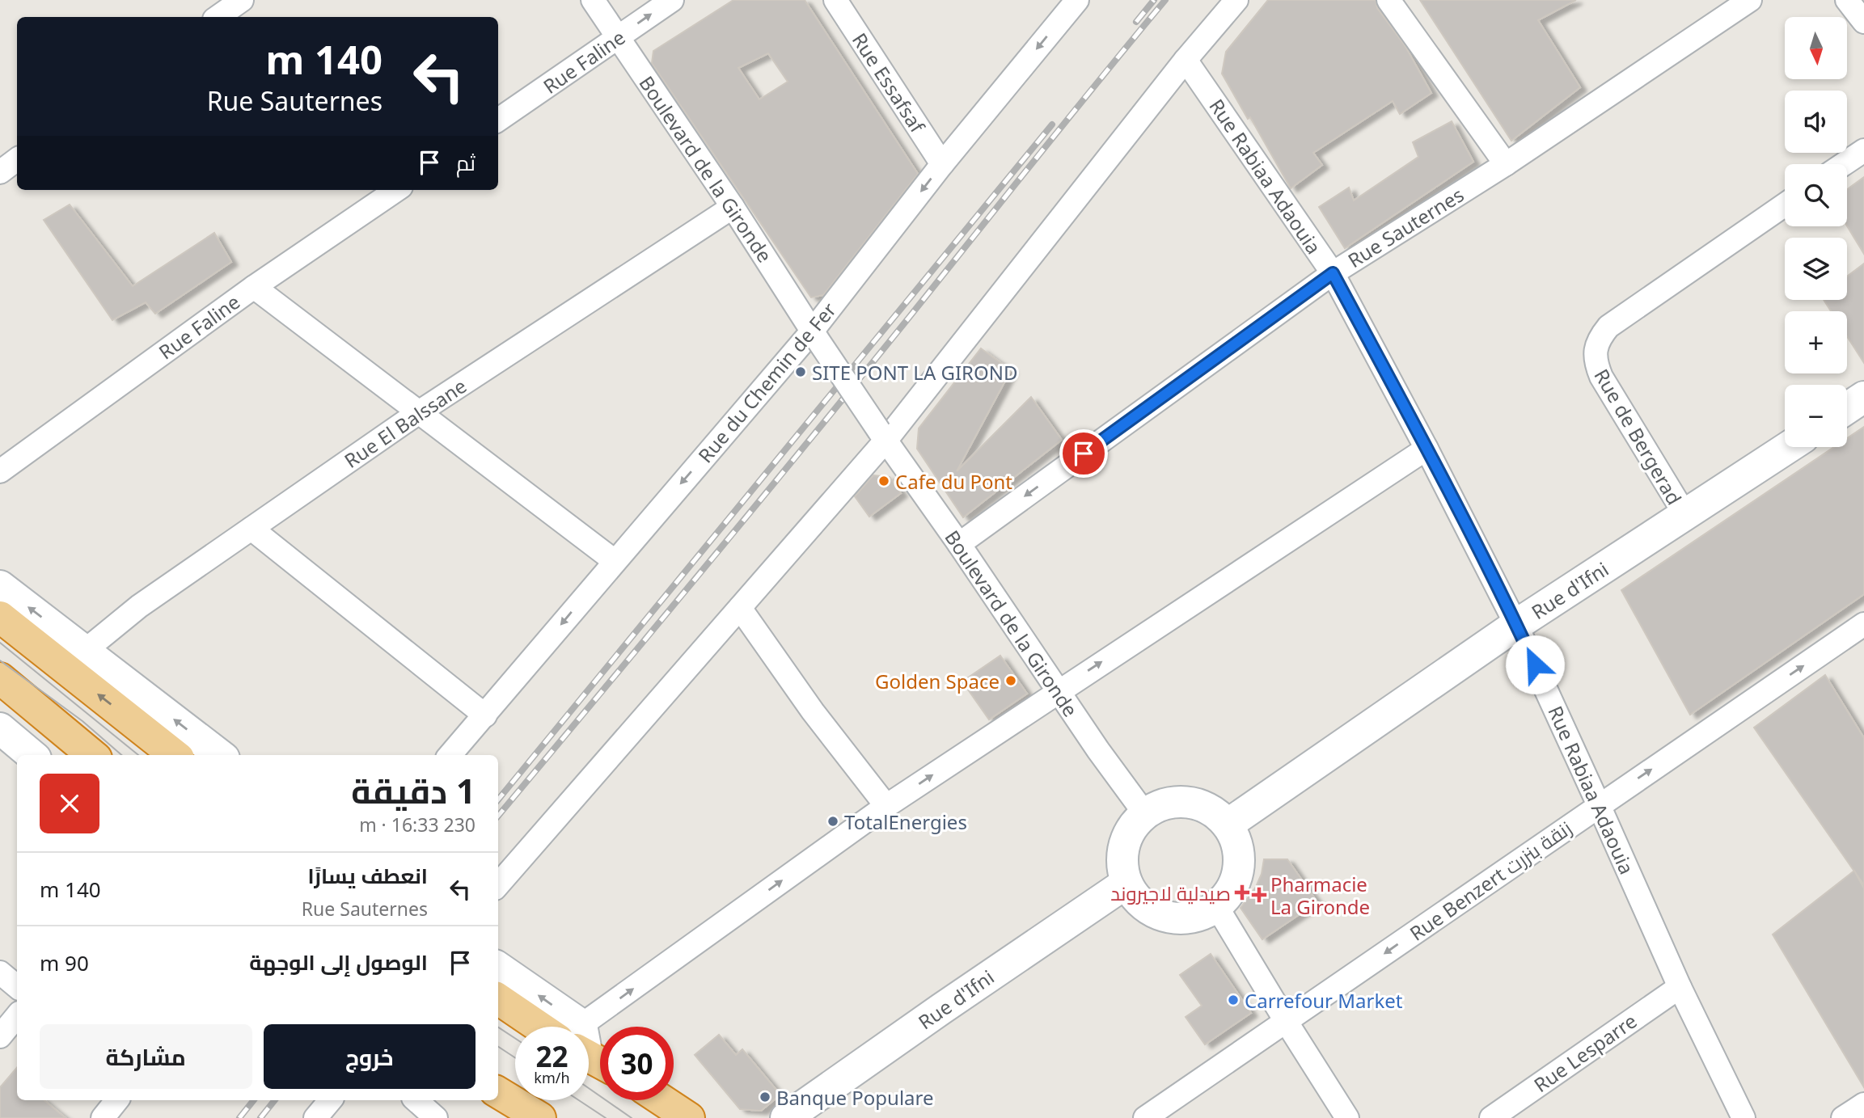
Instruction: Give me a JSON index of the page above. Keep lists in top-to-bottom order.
{
  "streets": {
    "street": [
      "Rue Faline",
      "Rue Essafsaf",
      "Boulevard de la Gironde",
      "Rue Rabiaa Adaouia",
      "Rue Sauternes",
      "Rue du Chemin de Fer",
      "Rue El Balssane",
      "Rue de Bergerad",
      "Rue d'Ifni",
      "Rue Benzert زنقة بنزرت",
      "Rue Lesparre"
    ]
  },
  "crossings": [
    ["Rue Faline", "Boulevard de la Gironde"],
    ["Rue Essafsaf", "Rue du Chemin de Fer"],
    ["Boulevard de la Gironde", "Rue Sauternes"],
    ["Boulevard de la Gironde", "Rue du Chemin de Fer"],
    ["Boulevard de la Gironde", "Rue El Balssane"],
    ["Boulevard de la Gironde", "Rue d'Ifni"],
    ["Rue Rabiaa Adaouia", "Rue Sauternes"],
    ["Rue Rabiaa Adaouia", "Rue d'Ifni"],
    ["Rue Rabiaa Adaouia", "Rue Benzert زنقة بنزرت"],
    ["Rue Rabiaa Adaouia", "Rue Lesparre"],
    ["Rue de Bergerad", "Rue d'Ifni"]
  ],
  "places": {
    "other": [
      "SITE PONT LA GIROND",
      "Cafe du Pont",
      "Golden Space",
      "TotalEnergies",
      "Carrefour Market",
      "Banque Populare"
    ],
    "health": ["صيدلية لاجيروند", "Pharmacie La Gironde"]
  },
  "north": "bottom",
  "page": {
    "map_buttons": ["+", "−"],
    "turn": ["140 m", "Rue Sauternes"],
    "then": "ثم",
    "heading": ["1 دقيقة", "230 m · 16:33"],
    "list": [
      {
        "name": "انعطف يسارًا",
        "note": "Rue Sauternes",
        "value": "140 m"
      },
      {
        "name": "الوصول إلى الوجهة",
        "value": "90 m"
      }
    ],
    "buttons": ["خروج", "مشاركة"],
    "speed": "22 km/h",
    "limit": "30"
  }
}
